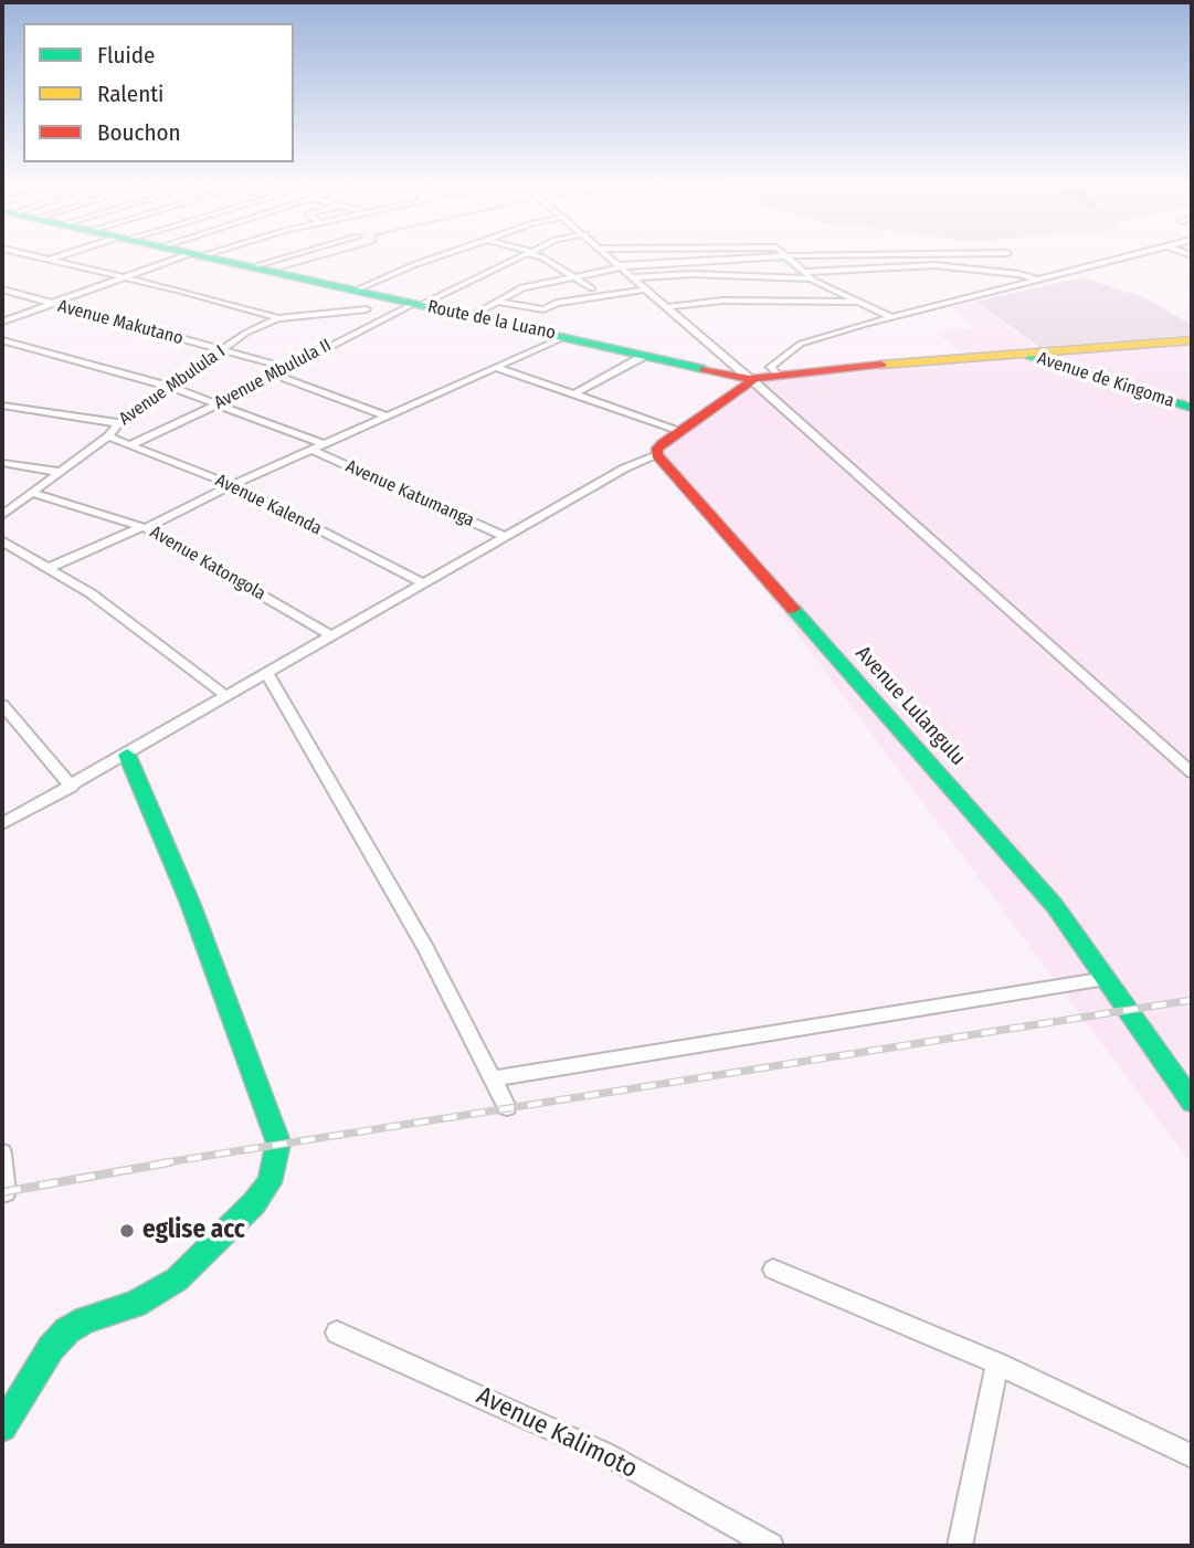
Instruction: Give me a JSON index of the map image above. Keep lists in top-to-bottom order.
{
  "streets": {
    "street": [
      "Route de la Luano",
      "Avenue Makutano",
      "Avenue Mbulula II",
      "Avenue de Kingoma",
      "Avenue Mbulula I",
      "Avenue Katumanga",
      "Avenue Kalenda",
      "Avenue Katongola",
      "Avenue Lulangulu",
      "Avenue Kalimoto"
    ]
  },
  "crossings": [
    ["Route de la Luano", "Avenue Mbulula II"],
    ["Avenue Makutano", "Avenue Mbulula II"],
    ["Avenue Makutano", "Avenue Mbulula I"],
    ["Avenue Mbulula II", "Avenue Katumanga"],
    ["Avenue Mbulula II", "Avenue Kalenda"],
    ["Avenue Mbulula I", "Avenue Katumanga"],
    ["Avenue Mbulula I", "Avenue Kalenda"],
    ["Avenue Mbulula I", "Avenue Katongola"]
  ],
  "places": ["eglise acc"],
  "legend": ["Fluide", "Ralenti", "Bouchon"]
}
